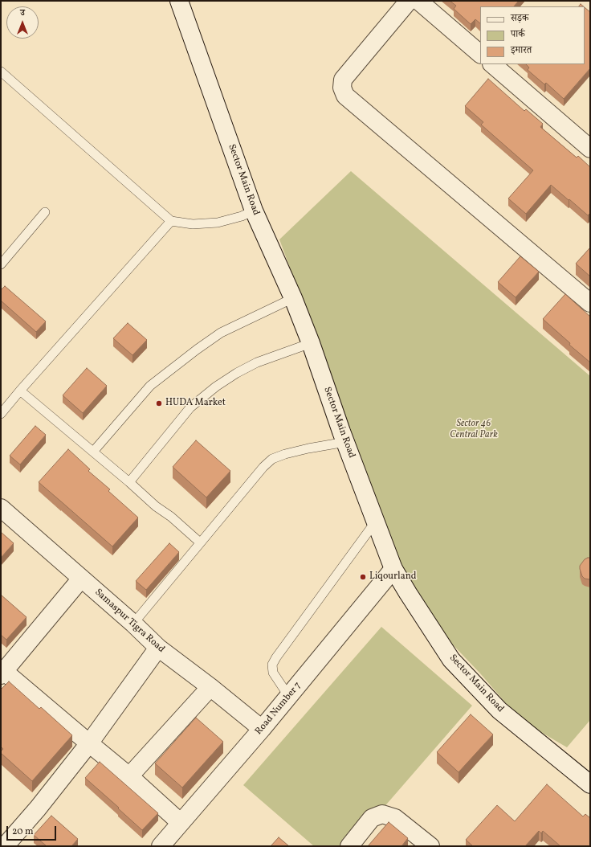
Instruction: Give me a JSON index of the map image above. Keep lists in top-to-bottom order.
{
  "streets": {
    "street": ["Sector Main Road", "Samaspur Tigra Road", "Road Number 7"]
  },
  "crossings": [
    ["Sector Main Road", "Road Number 7"],
    ["Samaspur Tigra Road", "Road Number 7"]
  ],
  "parks": ["Sector 46 Central Park"],
  "places": ["HUDA Market", "Liqourland"],
  "legend": ["सड़क", "पार्क", "इमारत"],
  "scale_bar": "20 m",
  "north": "top"
}
